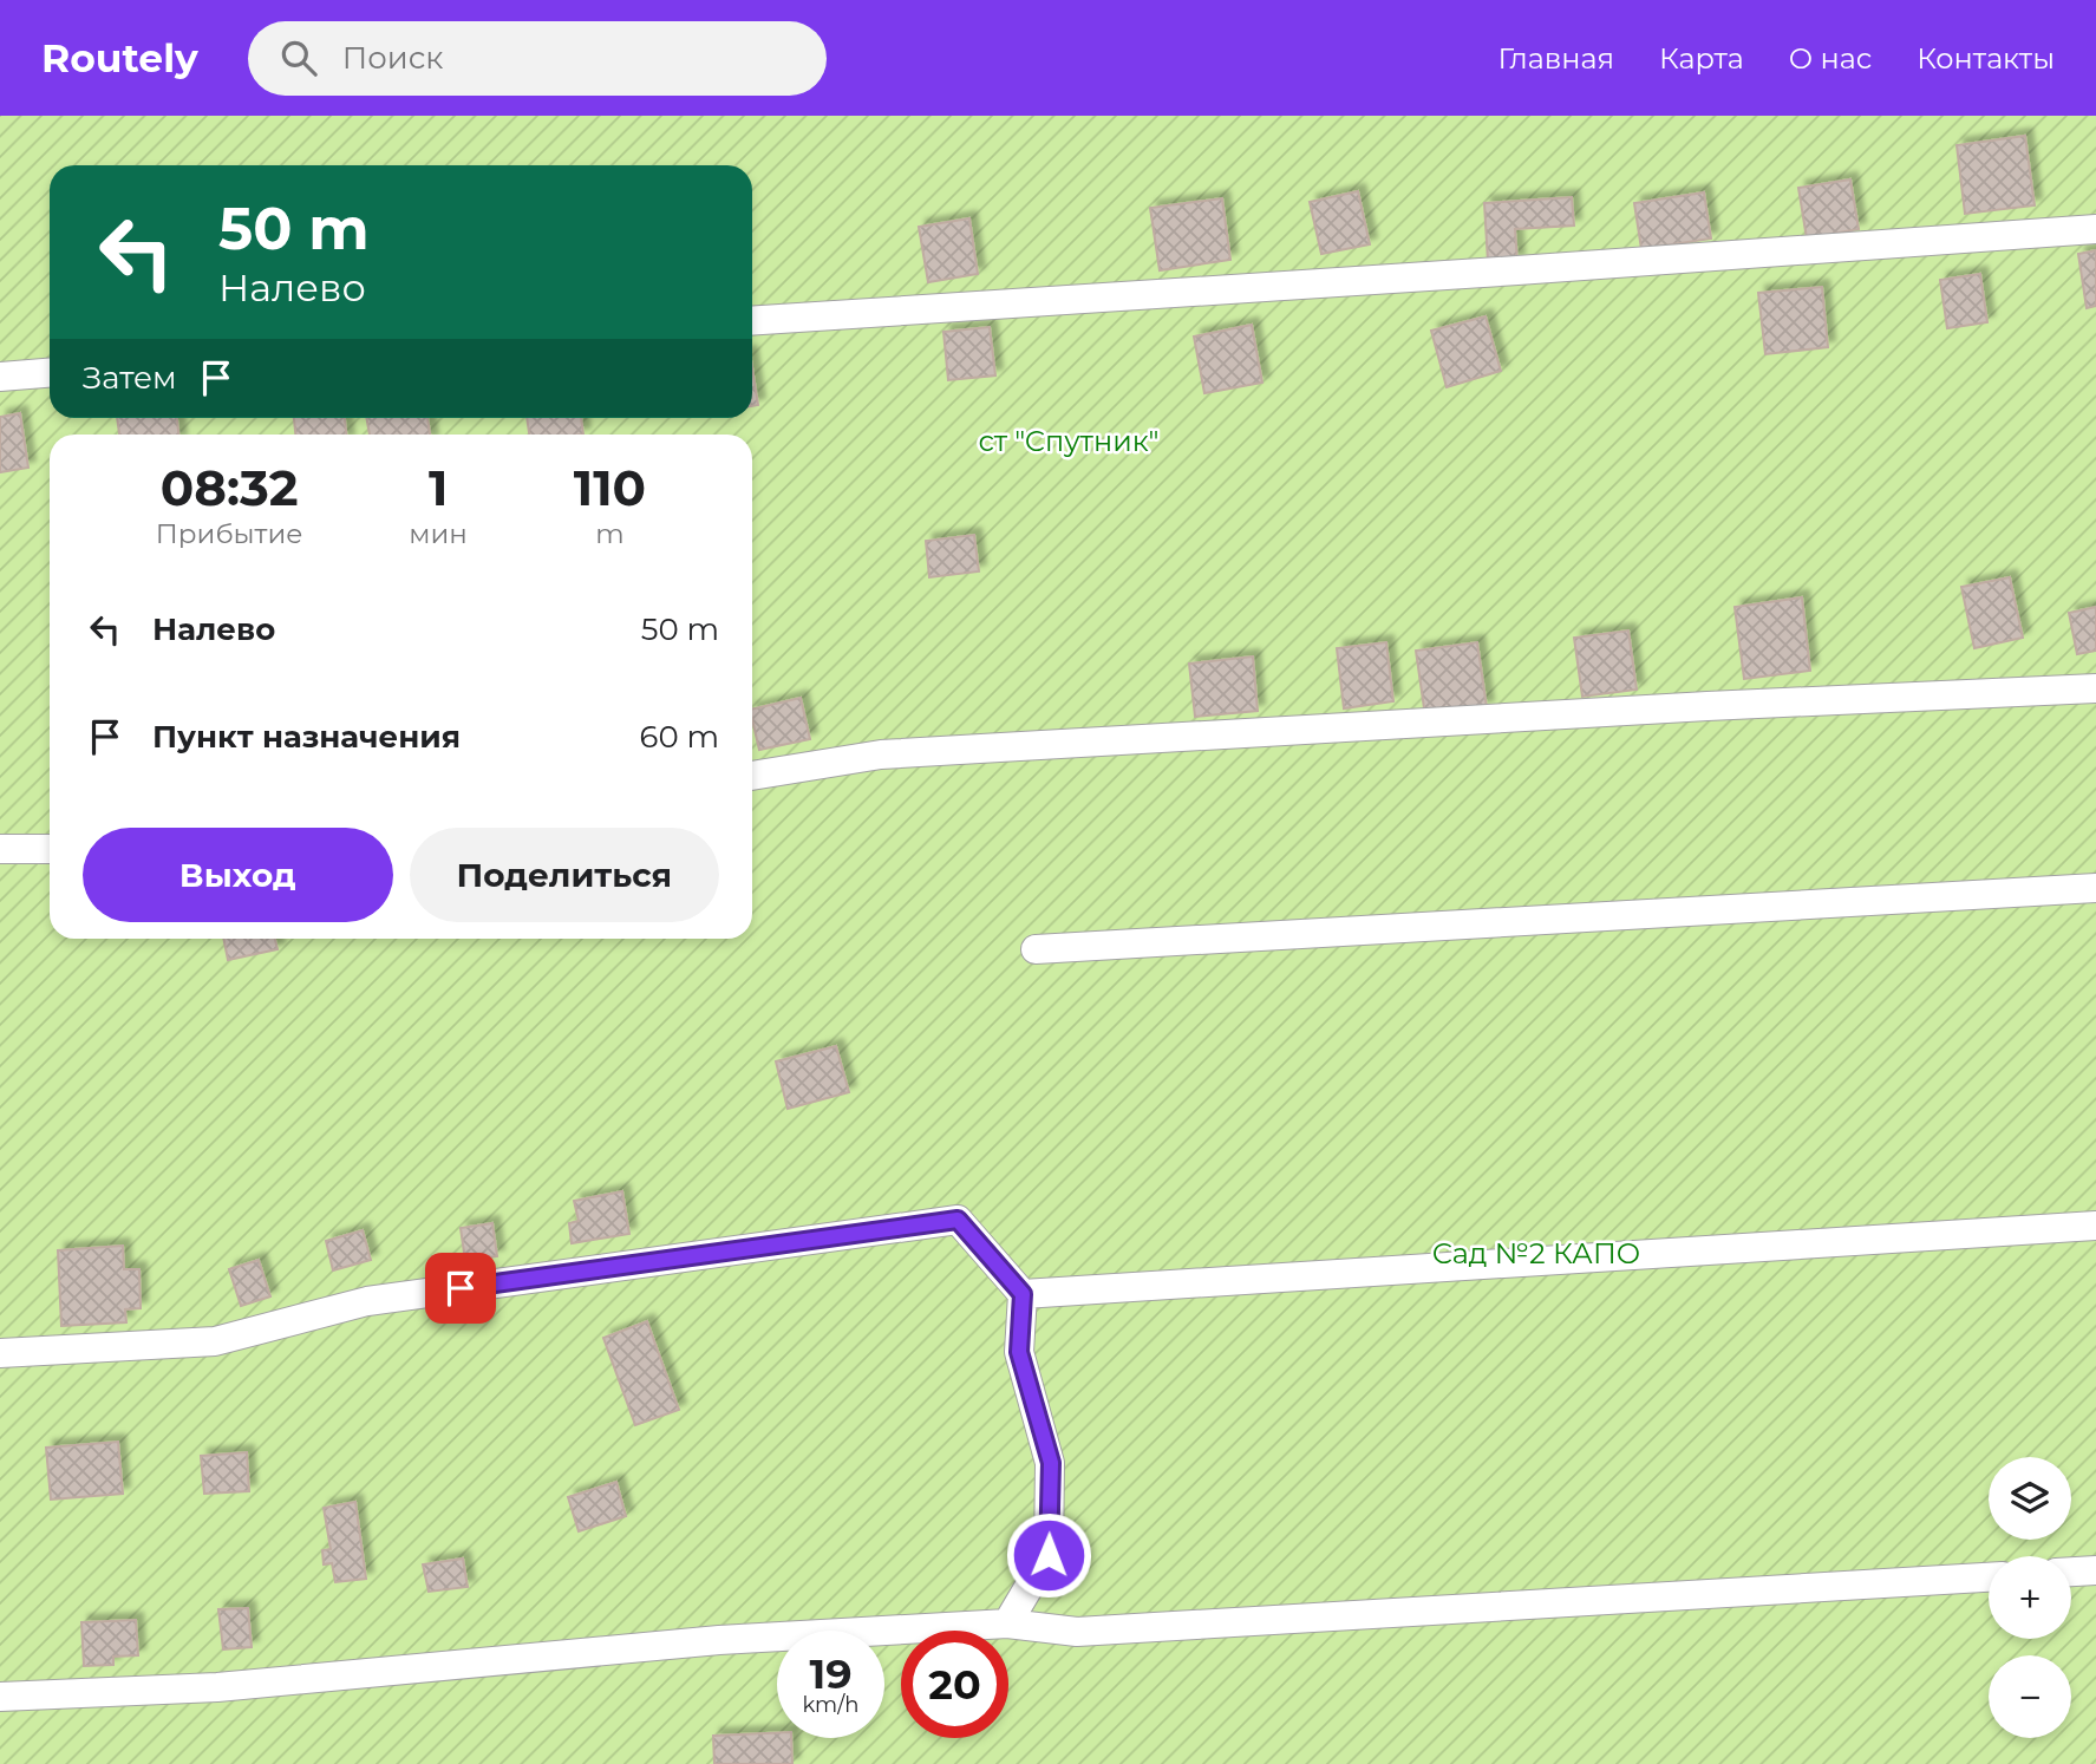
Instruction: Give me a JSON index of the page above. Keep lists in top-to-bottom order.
{
  "parks": ["ст \"Спутник\"", "Сад №2 КАПО"],
  "page": {
    "header": "Routely",
    "search": "Поиск",
    "nav": [
      "Главная",
      "Карта",
      "О нас",
      "Контакты"
    ],
    "turn": ["50 m", "Налево"],
    "then": "Затем",
    "eta": [
      "08:32",
      "Прибытие",
      "1",
      "мин",
      "110",
      "m"
    ],
    "list": [
      {
        "name": "Налево",
        "value": "50 m"
      },
      {
        "name": "Пункт назначения",
        "value": "60 m"
      }
    ],
    "buttons": ["Выход", "Поделиться"],
    "map_buttons": ["+", "−"],
    "speed": "19 km/h",
    "limit": "20"
  }
}
